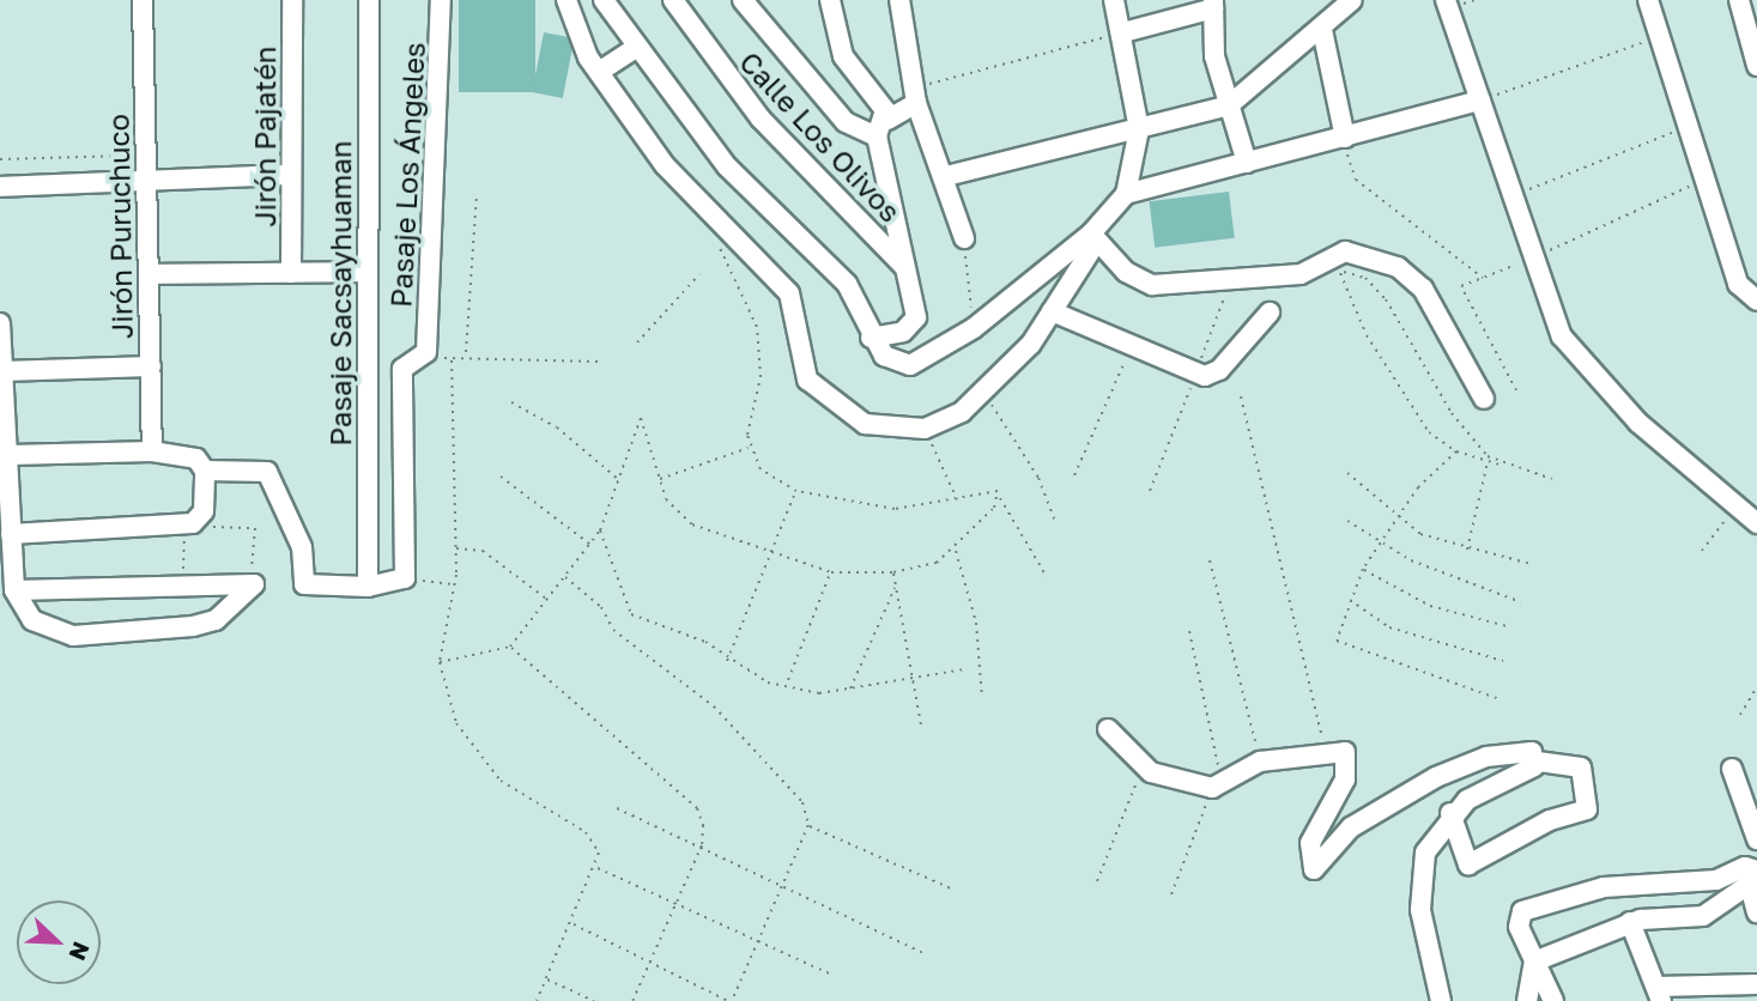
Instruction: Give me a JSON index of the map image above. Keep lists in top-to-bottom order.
{
  "streets": {
    "street": [
      "Jirón Pajatén",
      "Calle Los Olivos",
      "Pasaje Los Ángeles",
      "Jirón Puruchuco",
      "Pasaje Sacsayhuaman"
    ]
  },
  "north": "bottom right"
}
